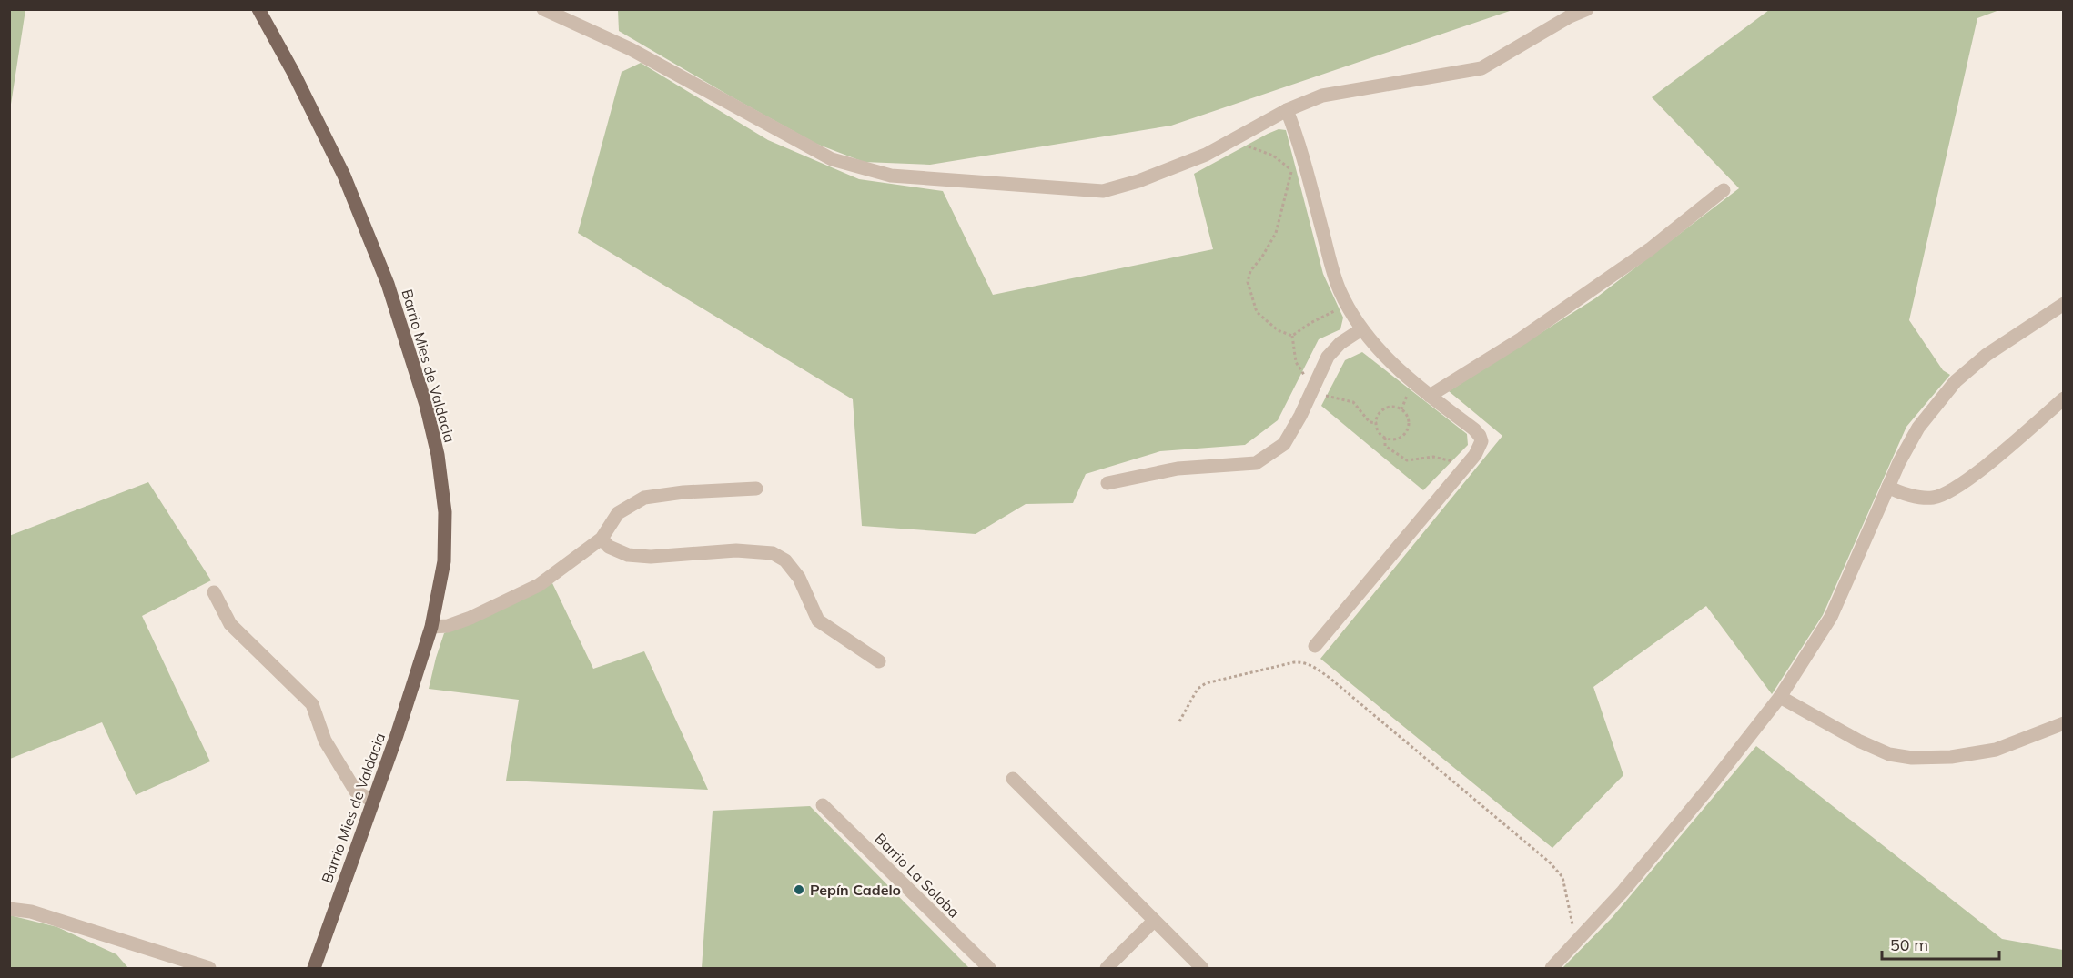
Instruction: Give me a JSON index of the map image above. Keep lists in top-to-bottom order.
{
  "streets": {
    "main road": ["Barrio Mies de Valdacia"],
    "street": ["Barrio La Soloba"]
  },
  "places": ["Pepín Cadelo"],
  "scale_bar": "50 m"
}
